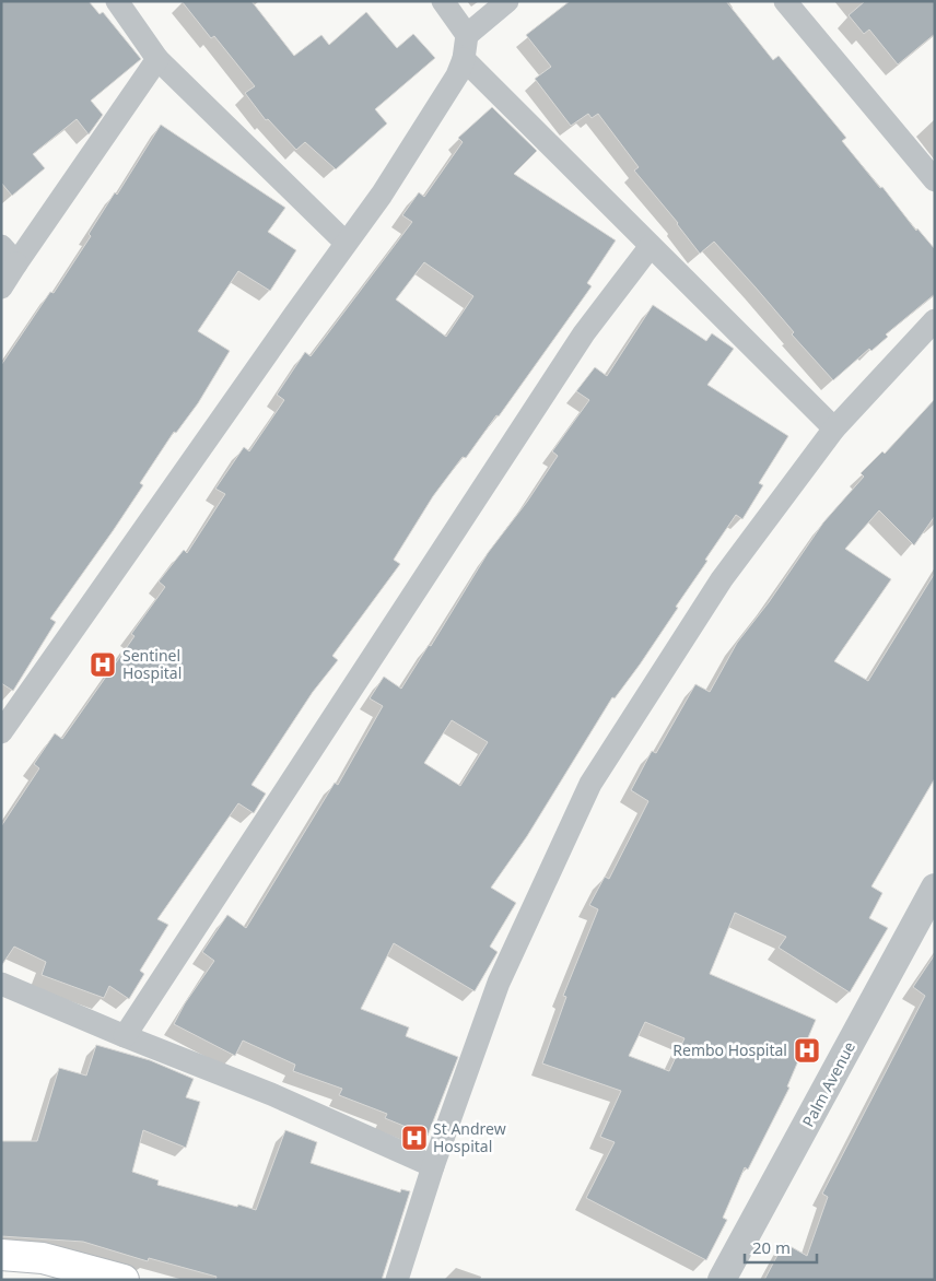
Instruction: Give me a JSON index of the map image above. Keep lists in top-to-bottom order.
{
  "streets": {
    "street": ["Palm Avenue"]
  },
  "places": {
    "hospital": ["Sentinel Hospital", "Rembo Hospital", "St Andrew Hospital"]
  },
  "scale_bar": "20 m"
}
